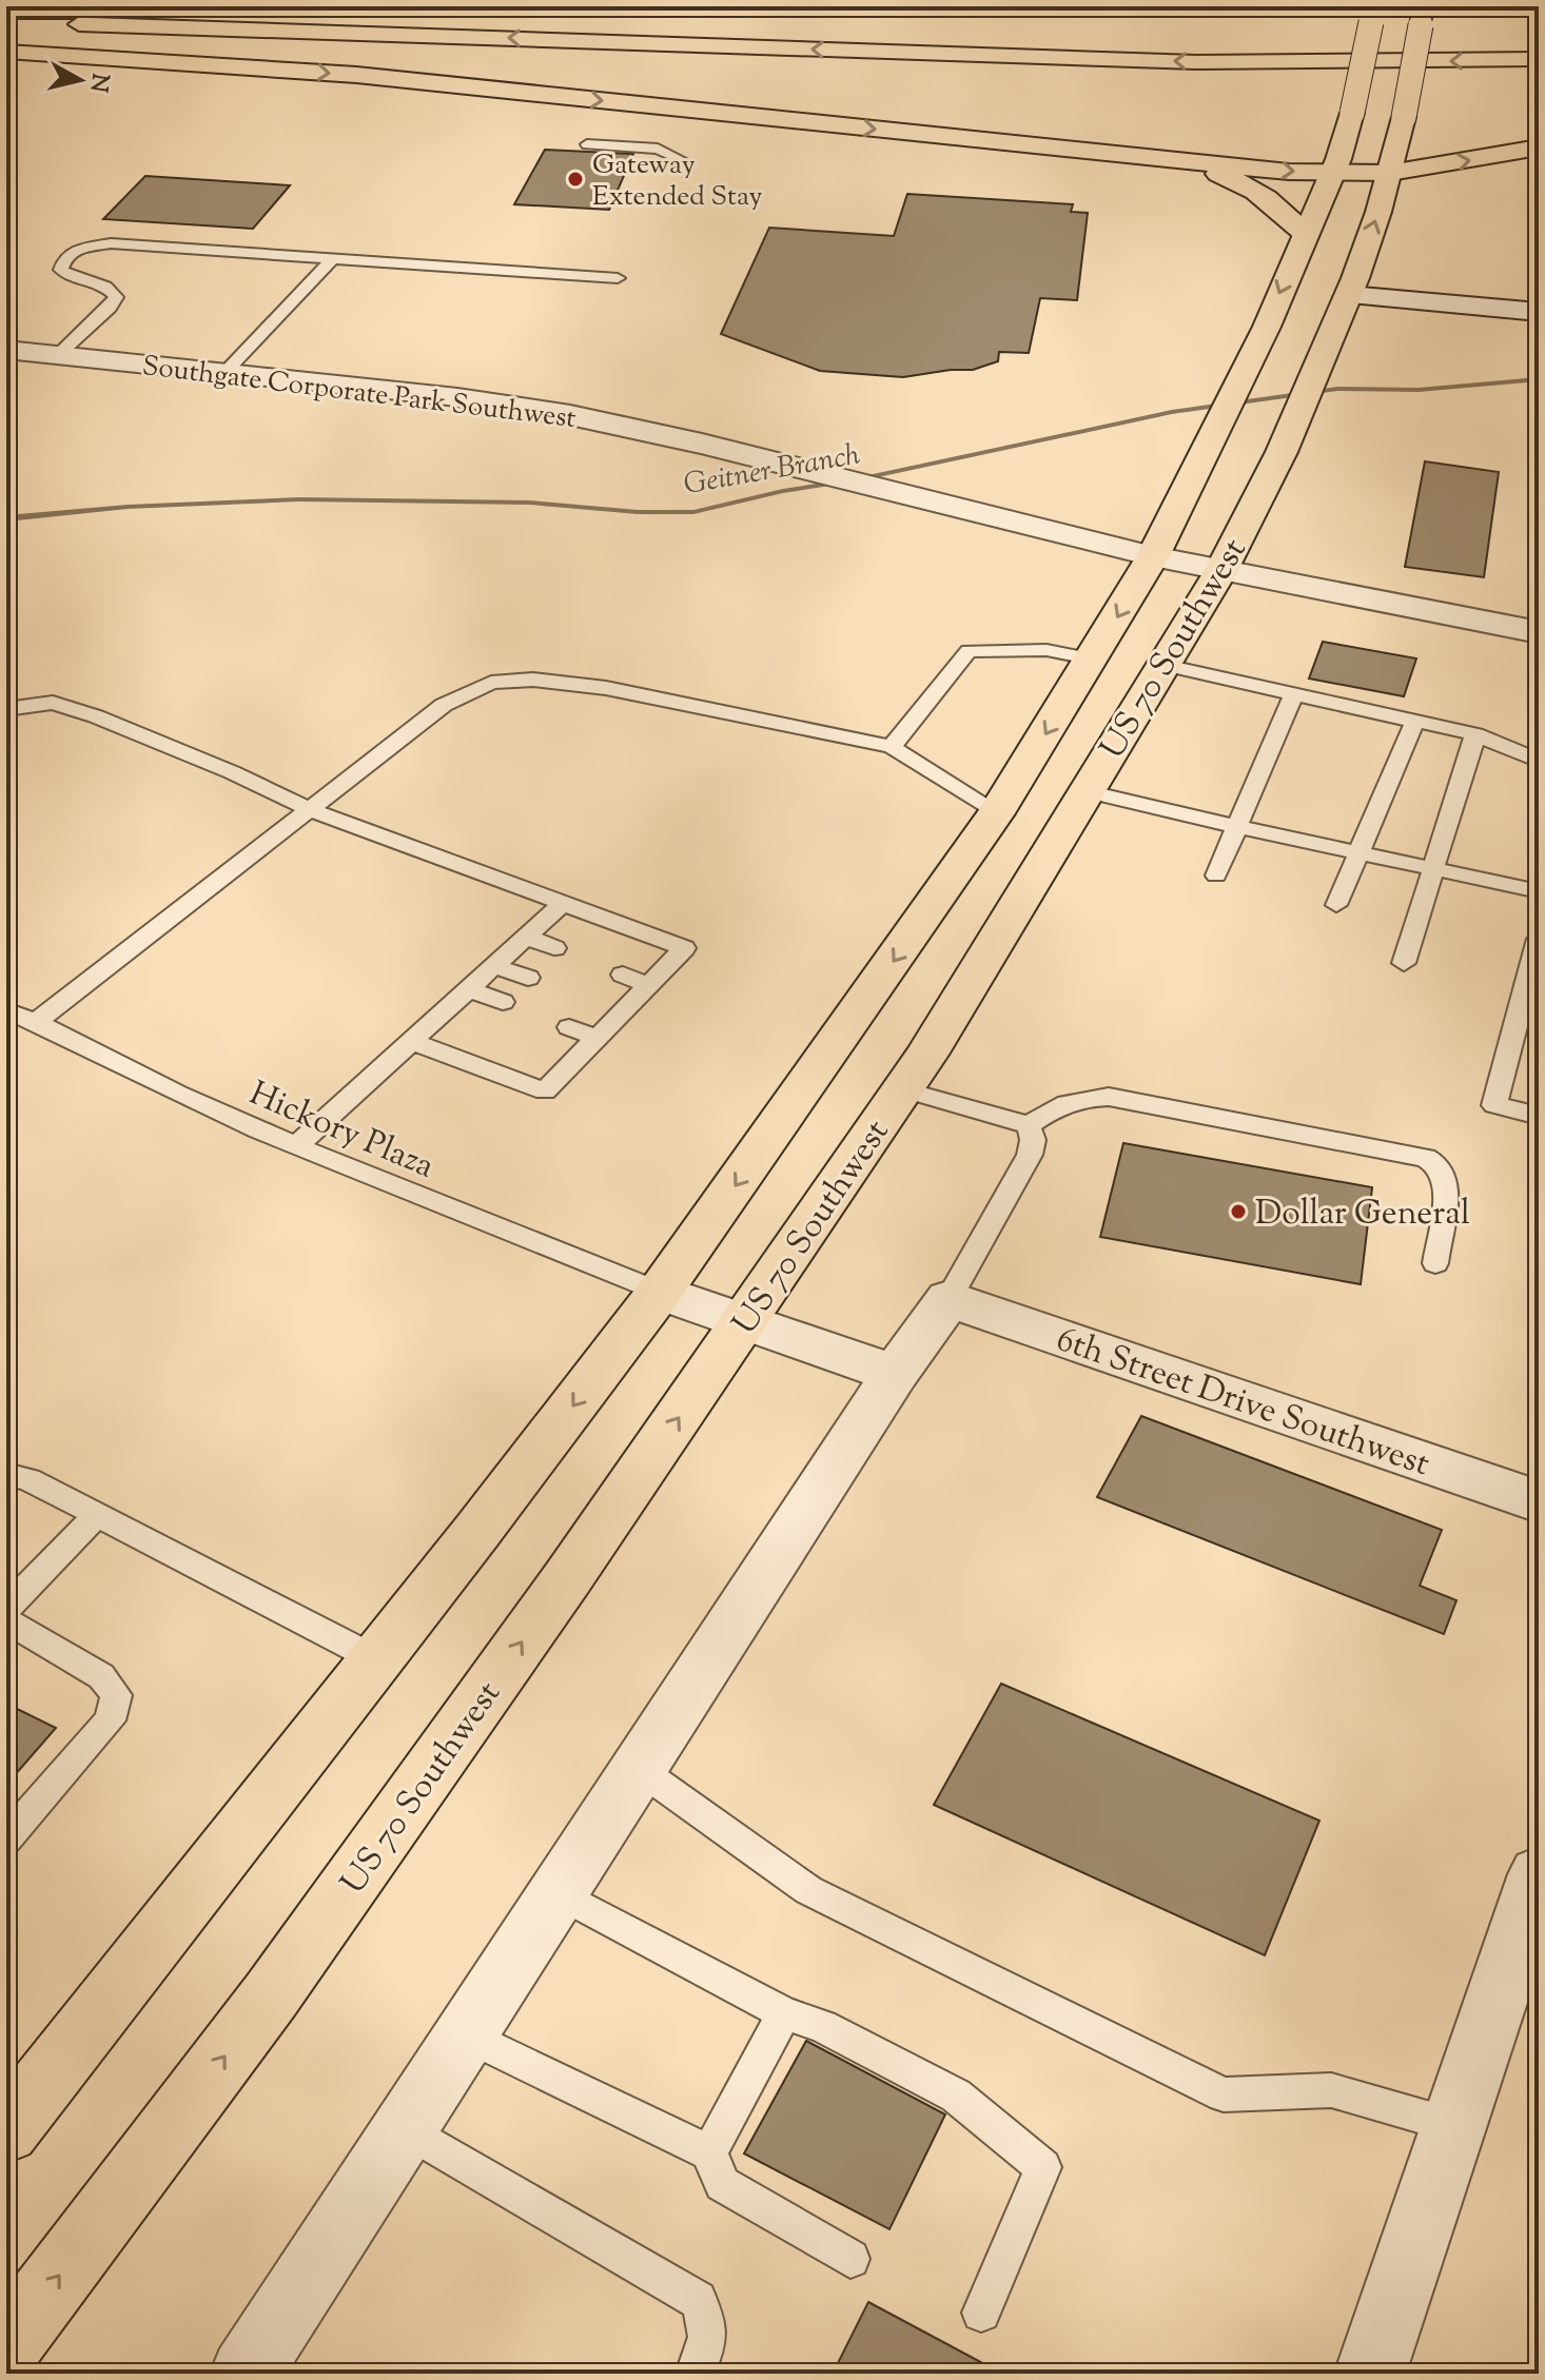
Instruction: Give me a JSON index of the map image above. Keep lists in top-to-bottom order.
{
  "streets": {
    "main road": ["US 70 Southwest"],
    "street": ["Southgate Corporate Park Southwest", "6th Street Drive Southwest"],
    "lane": ["Hickory Plaza"]
  },
  "crossings": [
    ["Southgate Corporate Park Southwest", "US 70 Southwest"],
    ["US 70 Southwest", "Hickory Plaza"]
  ],
  "water": ["Geitner Branch"],
  "places": ["Gateway Extended Stay", "Dollar General"],
  "north": "right"
}
